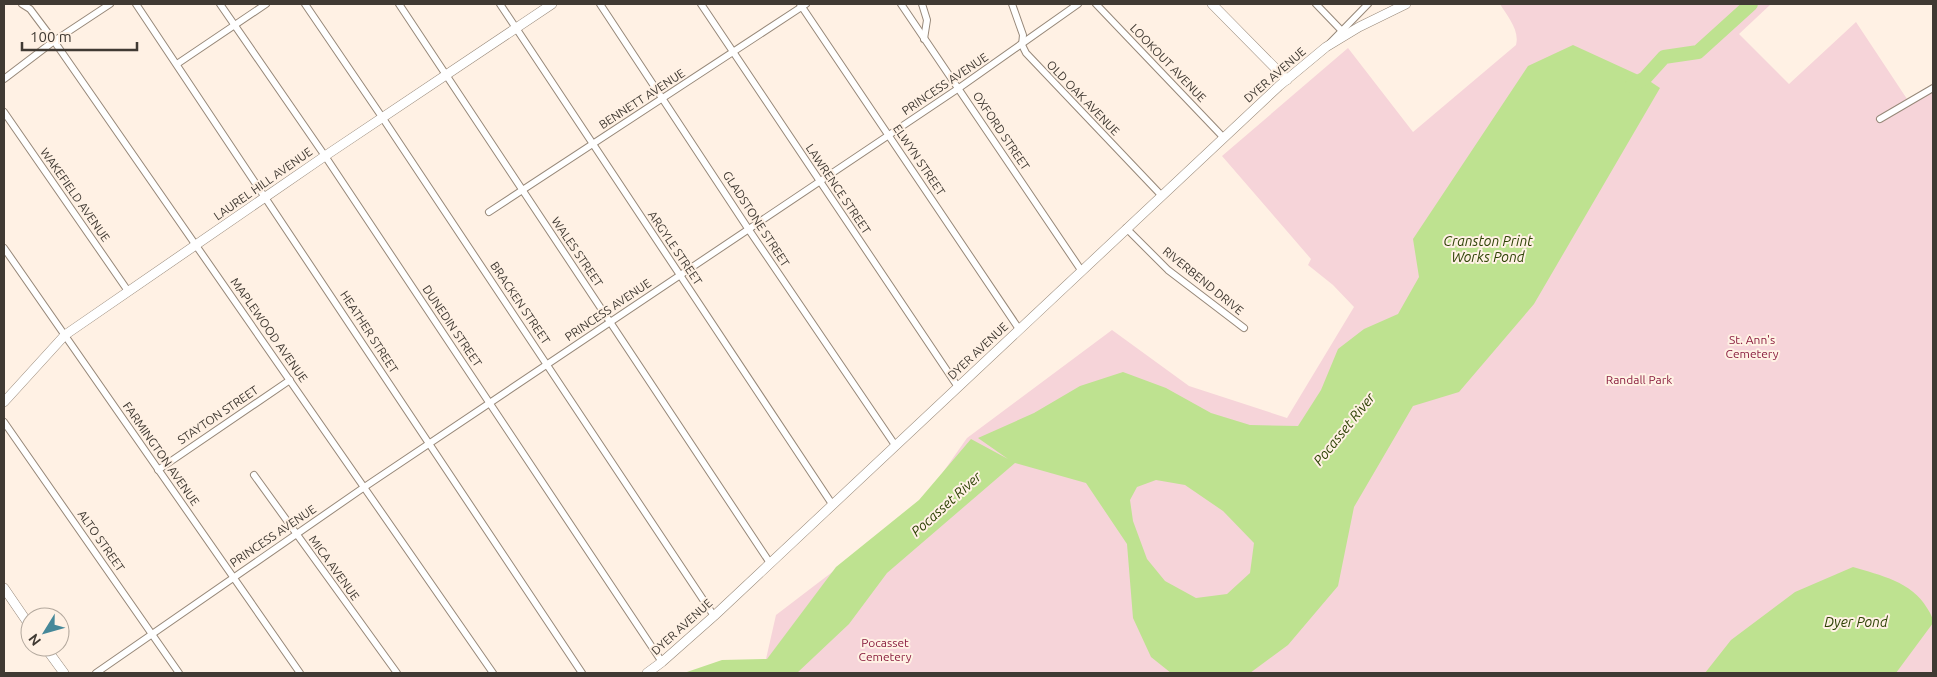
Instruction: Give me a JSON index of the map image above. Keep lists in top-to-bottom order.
{
  "streets": {
    "main road": ["DYER AVENUE", "LAUREL HILL AVENUE"],
    "street": [
      "LOOKOUT AVENUE",
      "PRINCESS AVENUE",
      "OLD OAK AVENUE",
      "BENNETT AVENUE",
      "OXFORD STREET",
      "ELWYN STREET",
      "LAWRENCE STREET",
      "WAKEFIELD AVENUE",
      "GLADSTONE STREET",
      "ARGYLE STREET",
      "WALES STREET",
      "RIVERBEND DRIVE",
      "BRACKEN STREET",
      "DUNEDIN STREET",
      "MAPLEWOOD AVENUE",
      "HEATHER STREET",
      "STAYTON STREET",
      "FARMINGTON AVENUE",
      "ALTO STREET",
      "MICA AVENUE"
    ]
  },
  "crossings": [
    ["LOOKOUT AVENUE", "DYER AVENUE"],
    ["DYER AVENUE", "OLD OAK AVENUE"],
    ["DYER AVENUE", "OXFORD STREET"],
    ["DYER AVENUE", "ELWYN STREET"],
    ["DYER AVENUE", "LAWRENCE STREET"],
    ["DYER AVENUE", "GLADSTONE STREET"],
    ["DYER AVENUE", "ARGYLE STREET"],
    ["DYER AVENUE", "WALES STREET"],
    ["DYER AVENUE", "RIVERBEND DRIVE"],
    ["DYER AVENUE", "BRACKEN STREET"],
    ["DYER AVENUE", "DUNEDIN STREET"],
    ["PRINCESS AVENUE", "OLD OAK AVENUE"],
    ["PRINCESS AVENUE", "OXFORD STREET"],
    ["PRINCESS AVENUE", "ELWYN STREET"],
    ["PRINCESS AVENUE", "LAWRENCE STREET"],
    ["PRINCESS AVENUE", "GLADSTONE STREET"],
    ["PRINCESS AVENUE", "ARGYLE STREET"],
    ["PRINCESS AVENUE", "WALES STREET"],
    ["PRINCESS AVENUE", "BRACKEN STREET"],
    ["PRINCESS AVENUE", "DUNEDIN STREET"],
    ["PRINCESS AVENUE", "MAPLEWOOD AVENUE"],
    ["PRINCESS AVENUE", "HEATHER STREET"],
    ["PRINCESS AVENUE", "FARMINGTON AVENUE"],
    ["PRINCESS AVENUE", "ALTO STREET"],
    ["PRINCESS AVENUE", "MICA AVENUE"],
    ["BENNETT AVENUE", "ELWYN STREET"],
    ["BENNETT AVENUE", "LAWRENCE STREET"],
    ["BENNETT AVENUE", "GLADSTONE STREET"],
    ["BENNETT AVENUE", "ARGYLE STREET"],
    ["BENNETT AVENUE", "WALES STREET"],
    ["LAUREL HILL AVENUE", "WAKEFIELD AVENUE"],
    ["LAUREL HILL AVENUE", "ARGYLE STREET"],
    ["LAUREL HILL AVENUE", "WALES STREET"],
    ["LAUREL HILL AVENUE", "BRACKEN STREET"],
    ["LAUREL HILL AVENUE", "DUNEDIN STREET"],
    ["LAUREL HILL AVENUE", "MAPLEWOOD AVENUE"],
    ["LAUREL HILL AVENUE", "HEATHER STREET"],
    ["LAUREL HILL AVENUE", "FARMINGTON AVENUE"],
    ["MAPLEWOOD AVENUE", "STAYTON STREET"],
    ["STAYTON STREET", "FARMINGTON AVENUE"]
  ],
  "water": ["Cranston Print Works Pond", "Pocasset River", "Dyer Pond"],
  "parks": ["St. Ann's Cemetery", "Randall Park", "Pocasset Cemetery"],
  "scale_bar": "100 m",
  "north": "bottom left"
}
